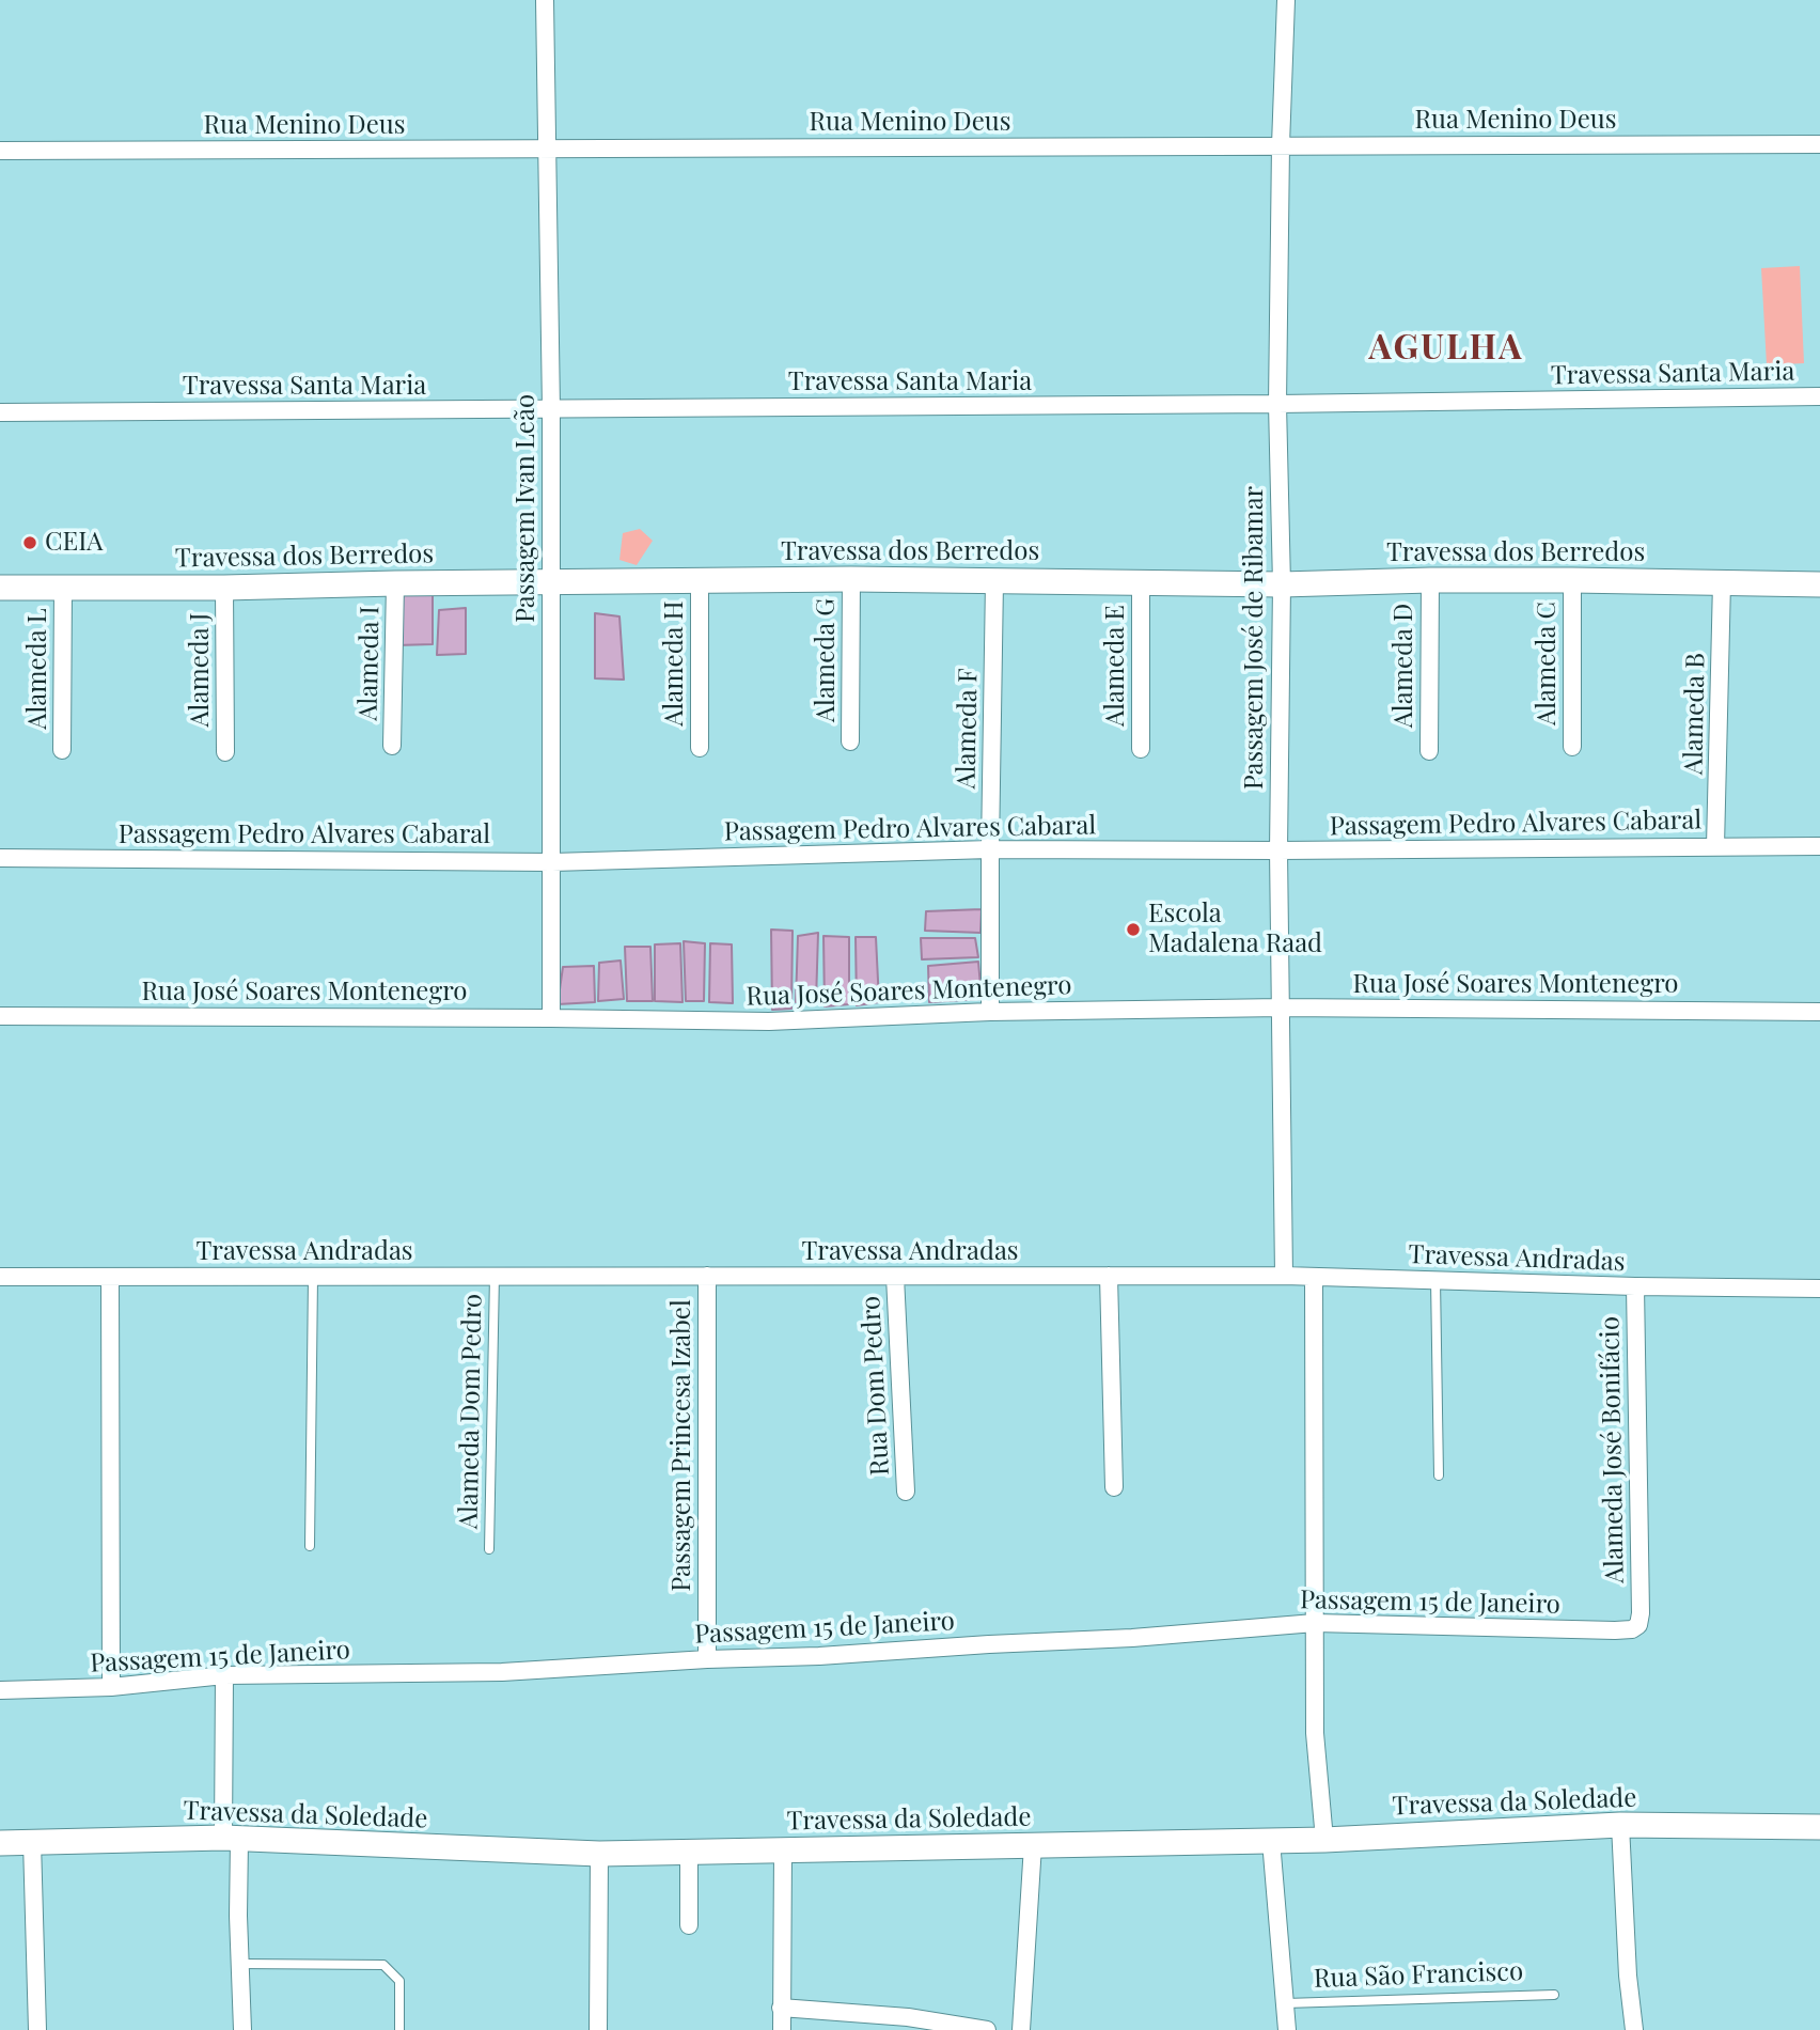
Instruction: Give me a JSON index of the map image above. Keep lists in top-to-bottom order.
{
  "streets": {
    "street": [
      "Rua Menino Deus",
      "Travessa Santa Maria",
      "Passagem Ivan Leão",
      "Travessa dos Berredos",
      "Passagem José de Ribamar",
      "Alameda G",
      "Alameda I",
      "Alameda H",
      "Alameda C",
      "Alameda E",
      "Alameda D",
      "Alameda L",
      "Alameda J",
      "Alameda B",
      "Alameda F",
      "Passagem Pedro Alvares Cabaral",
      "Rua José Soares Montenegro",
      "Travessa Andradas",
      "Rua Dom Pedro",
      "Passagem Princesa Izabel",
      "Alameda José Bonifácio",
      "Passagem 15 de Janeiro",
      "Travessa da Soledade"
    ],
    "lane": ["Alameda Dom Pedro", "Rua São Francisco"]
  },
  "crossings": [
    ["Rua Menino Deus", "Passagem Ivan Leão"],
    ["Rua Menino Deus", "Passagem José de Ribamar"],
    ["Travessa Santa Maria", "Passagem Ivan Leão"],
    ["Travessa Santa Maria", "Passagem José de Ribamar"],
    ["Passagem Ivan Leão", "Travessa dos Berredos"],
    ["Passagem Ivan Leão", "Passagem Pedro Alvares Cabaral"],
    ["Passagem Ivan Leão", "Rua José Soares Montenegro"],
    ["Travessa dos Berredos", "Passagem José de Ribamar"],
    ["Travessa dos Berredos", "Alameda G"],
    ["Travessa dos Berredos", "Alameda I"],
    ["Travessa dos Berredos", "Alameda H"],
    ["Travessa dos Berredos", "Alameda C"],
    ["Travessa dos Berredos", "Alameda E"],
    ["Travessa dos Berredos", "Alameda D"],
    ["Travessa dos Berredos", "Alameda L"],
    ["Travessa dos Berredos", "Alameda J"],
    ["Travessa dos Berredos", "Alameda B"],
    ["Travessa dos Berredos", "Alameda F"],
    ["Passagem José de Ribamar", "Passagem Pedro Alvares Cabaral"],
    ["Passagem José de Ribamar", "Rua José Soares Montenegro"],
    ["Passagem José de Ribamar", "Travessa Andradas"],
    ["Alameda B", "Passagem Pedro Alvares Cabaral"],
    ["Alameda F", "Passagem Pedro Alvares Cabaral"],
    ["Alameda F", "Rua José Soares Montenegro"],
    ["Travessa Andradas", "Rua Dom Pedro"],
    ["Travessa Andradas", "Alameda Dom Pedro"],
    ["Travessa Andradas", "Passagem Princesa Izabel"],
    ["Travessa Andradas", "Alameda José Bonifácio"],
    ["Passagem Princesa Izabel", "Passagem 15 de Janeiro"],
    ["Alameda José Bonifácio", "Passagem 15 de Janeiro"]
  ],
  "districts": ["AGULHA"],
  "places": ["CEIA", "Escola Madalena Raad"]
}
